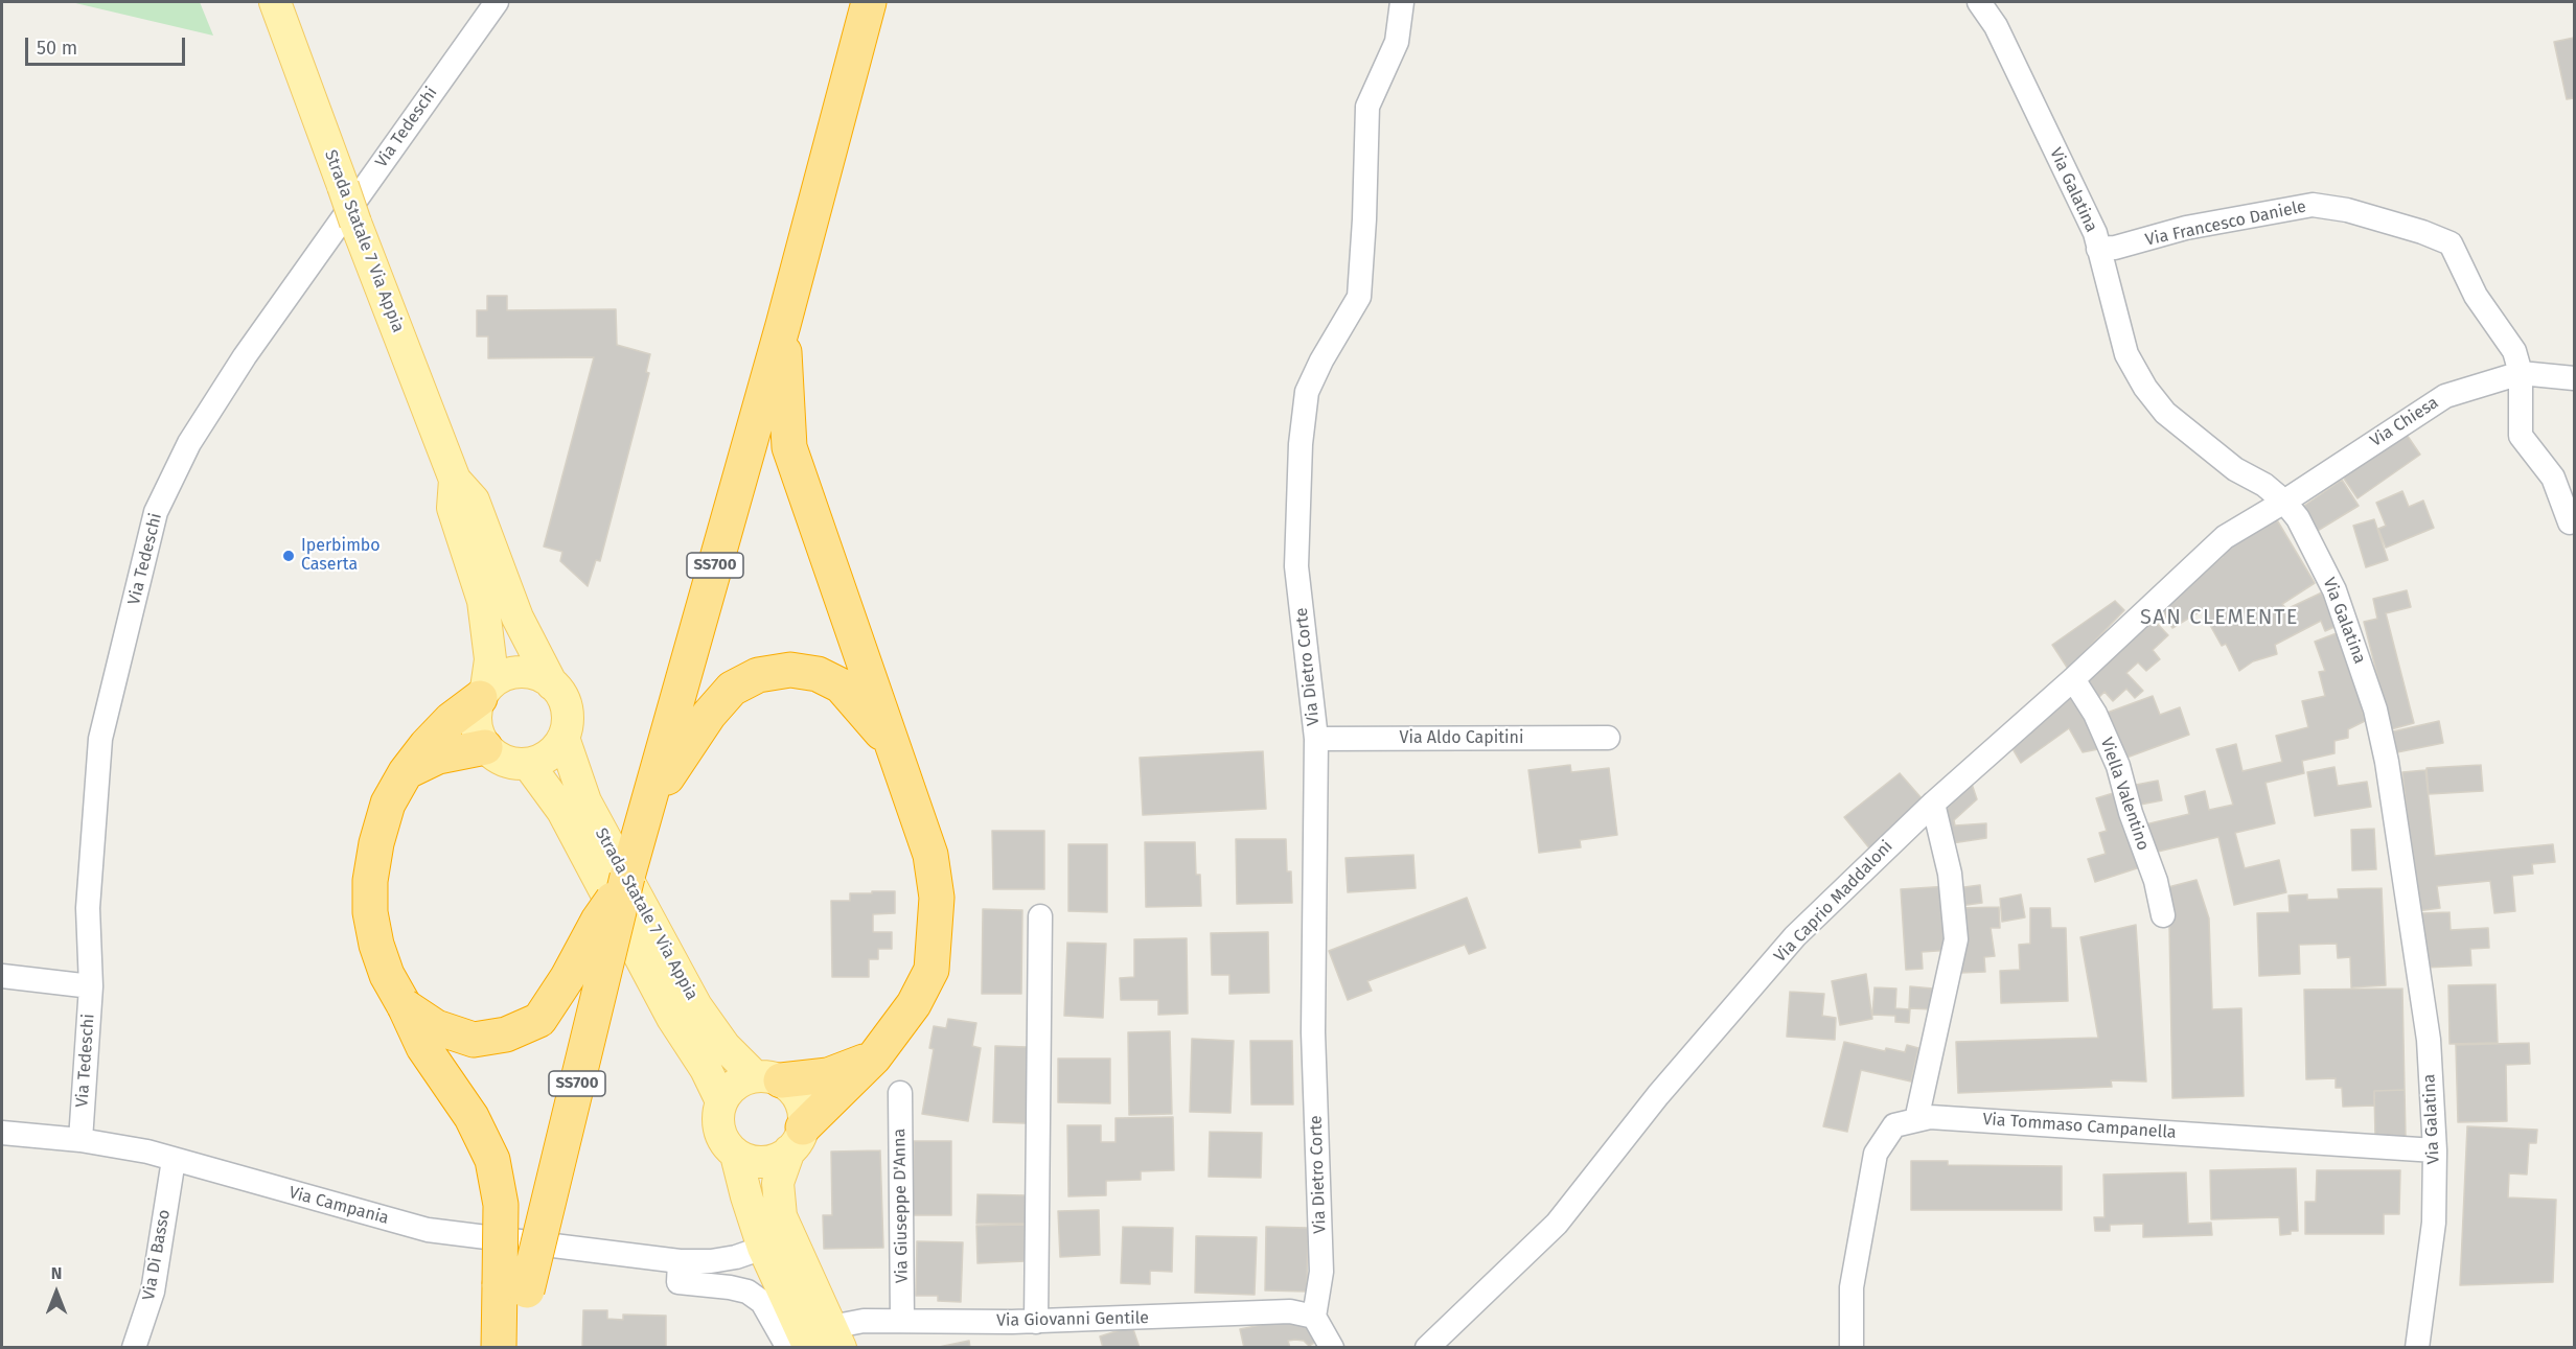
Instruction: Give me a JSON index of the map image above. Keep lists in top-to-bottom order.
{
  "streets": {
    "highway": ["SS700"],
    "main road": ["Strada Statale 7 Via Appia"],
    "street": [
      "Via Tedeschi",
      "Via Galatina",
      "Via Francesco Daniele",
      "Via Chiesa",
      "Via Dietro Corte",
      "Via Aldo Capitini",
      "Viella Valentino",
      "Via Caprio Maddaloni",
      "Via Tommaso Campanella",
      "Via Campania",
      "Via Giuseppe D'Anna",
      "Via Di Basso",
      "Via Giovanni Gentile"
    ]
  },
  "crossings": [
    ["Via Tedeschi", "Via Campania"],
    ["Via Galatina", "Via Francesco Daniele"],
    ["Via Galatina", "Via Chiesa"],
    ["Via Galatina", "Via Caprio Maddaloni"],
    ["Via Galatina", "Via Tommaso Campanella"],
    ["Via Francesco Daniele", "Via Chiesa"],
    ["Strada Statale 7 Via Appia", "SS700"],
    ["Strada Statale 7 Via Appia", "Via Campania"],
    ["Strada Statale 7 Via Appia", "Via Giovanni Gentile"],
    ["Via Chiesa", "Via Caprio Maddaloni"],
    ["Via Dietro Corte", "Via Aldo Capitini"],
    ["Via Dietro Corte", "Via Giovanni Gentile"],
    ["Viella Valentino", "Via Caprio Maddaloni"],
    ["Via Campania", "Via Di Basso"],
    ["Via Giuseppe D'Anna", "Via Giovanni Gentile"]
  ],
  "districts": ["SAN CLEMENTE"],
  "places": ["Iperbimbo Caserta"],
  "scale_bar": "50 m",
  "north": "top"
}
